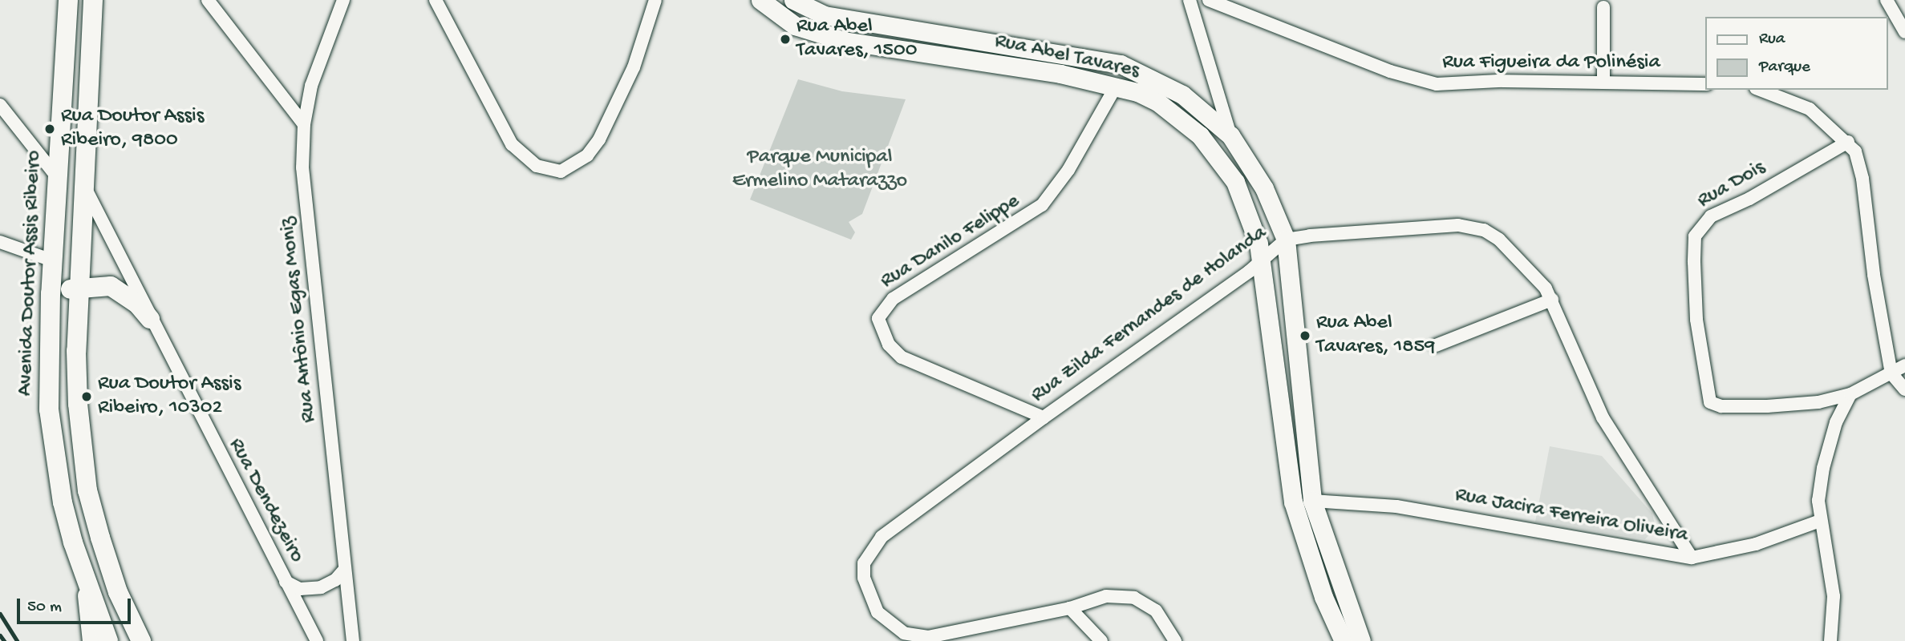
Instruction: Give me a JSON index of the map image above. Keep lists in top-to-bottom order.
{
  "streets": {
    "main road": ["Avenida Doutor Assis Ribeiro"],
    "street": [
      "Rua Abel Tavares",
      "Rua Figueira da Polinésia",
      "Rua Dois",
      "Rua Danilo Felippe",
      "Rua Zilda Fernandes de Holanda",
      "Rua Antônio Egas Moniz",
      "Rua Dendezeiro",
      "Rua Jacira Ferreira Oliveira"
    ]
  },
  "crossings": [
    ["Rua Abel Tavares", "Rua Danilo Felippe"],
    ["Rua Abel Tavares", "Rua Zilda Fernandes de Holanda"],
    ["Rua Abel Tavares", "Rua Jacira Ferreira Oliveira"],
    ["Rua Danilo Felippe", "Rua Zilda Fernandes de Holanda"],
    ["Rua Zilda Fernandes de Holanda", "Rua Jacira Ferreira Oliveira"]
  ],
  "parks": ["Parque Municipal Ermelino Matarazzo"],
  "places": [
    "Rua Abel Tavares, 1500",
    "Rua Doutor Assis Ribeiro, 9800",
    "Rua Abel Tavares, 1859",
    "Rua Doutor Assis Ribeiro, 10302"
  ],
  "legend": ["Rua", "Parque"],
  "scale_bar": "50 m"
}
